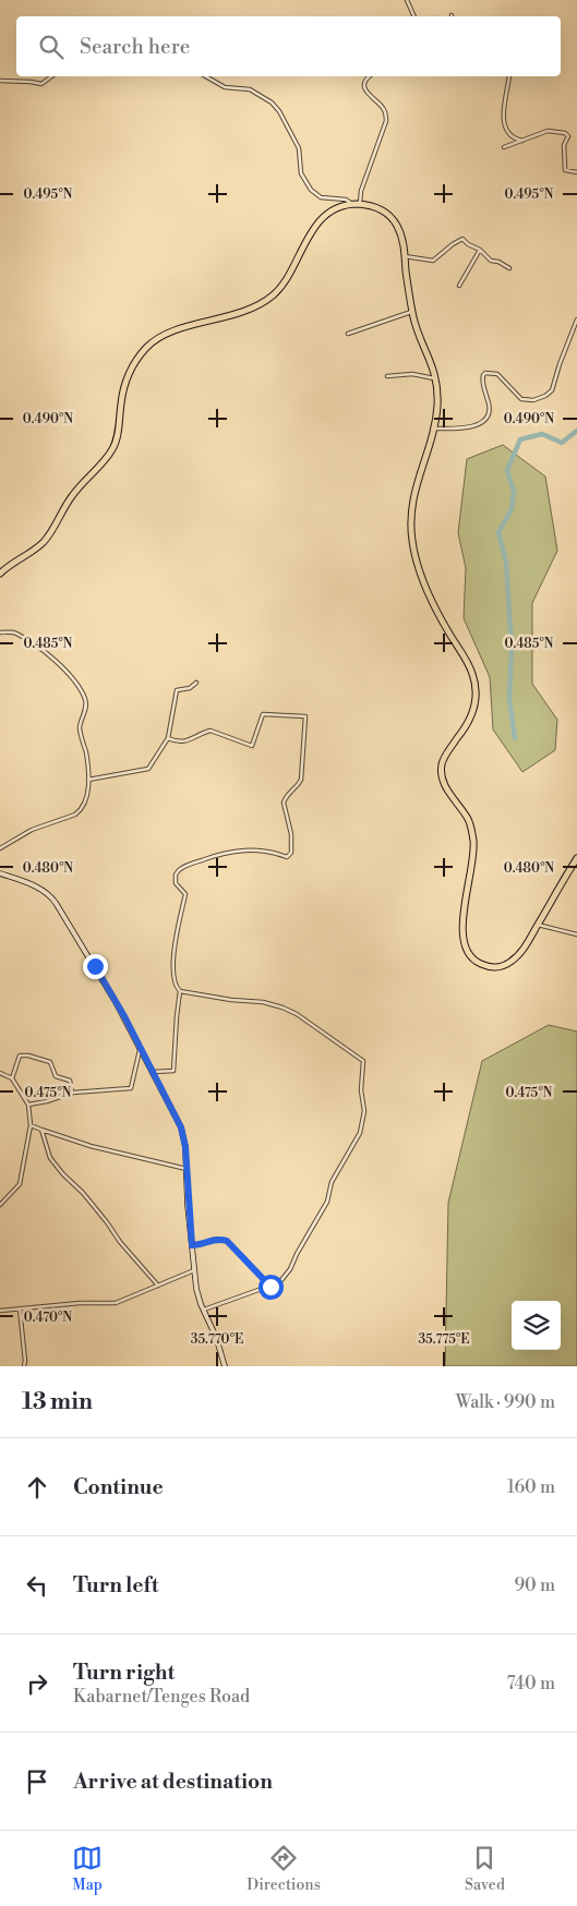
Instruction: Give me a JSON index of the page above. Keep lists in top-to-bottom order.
{
  "page": {
    "search": "Search here",
    "heading": ["13 min", "Walk · 990 m"],
    "list": [
      ["Continue", "160 m"],
      ["Turn left", "90 m"],
      ["Turn right", "Kabarnet/Tenges Road", "740 m"],
      "Arrive at destination"
    ],
    "nav": ["Map", "Directions", "Saved"]
  },
  "coordinates": [
    "0.495°N",
    "0.490°N",
    "0.485°N",
    "0.480°N",
    "0.475°N",
    "0.470°N",
    "35.770°E",
    "35.775°E"
  ]
}
